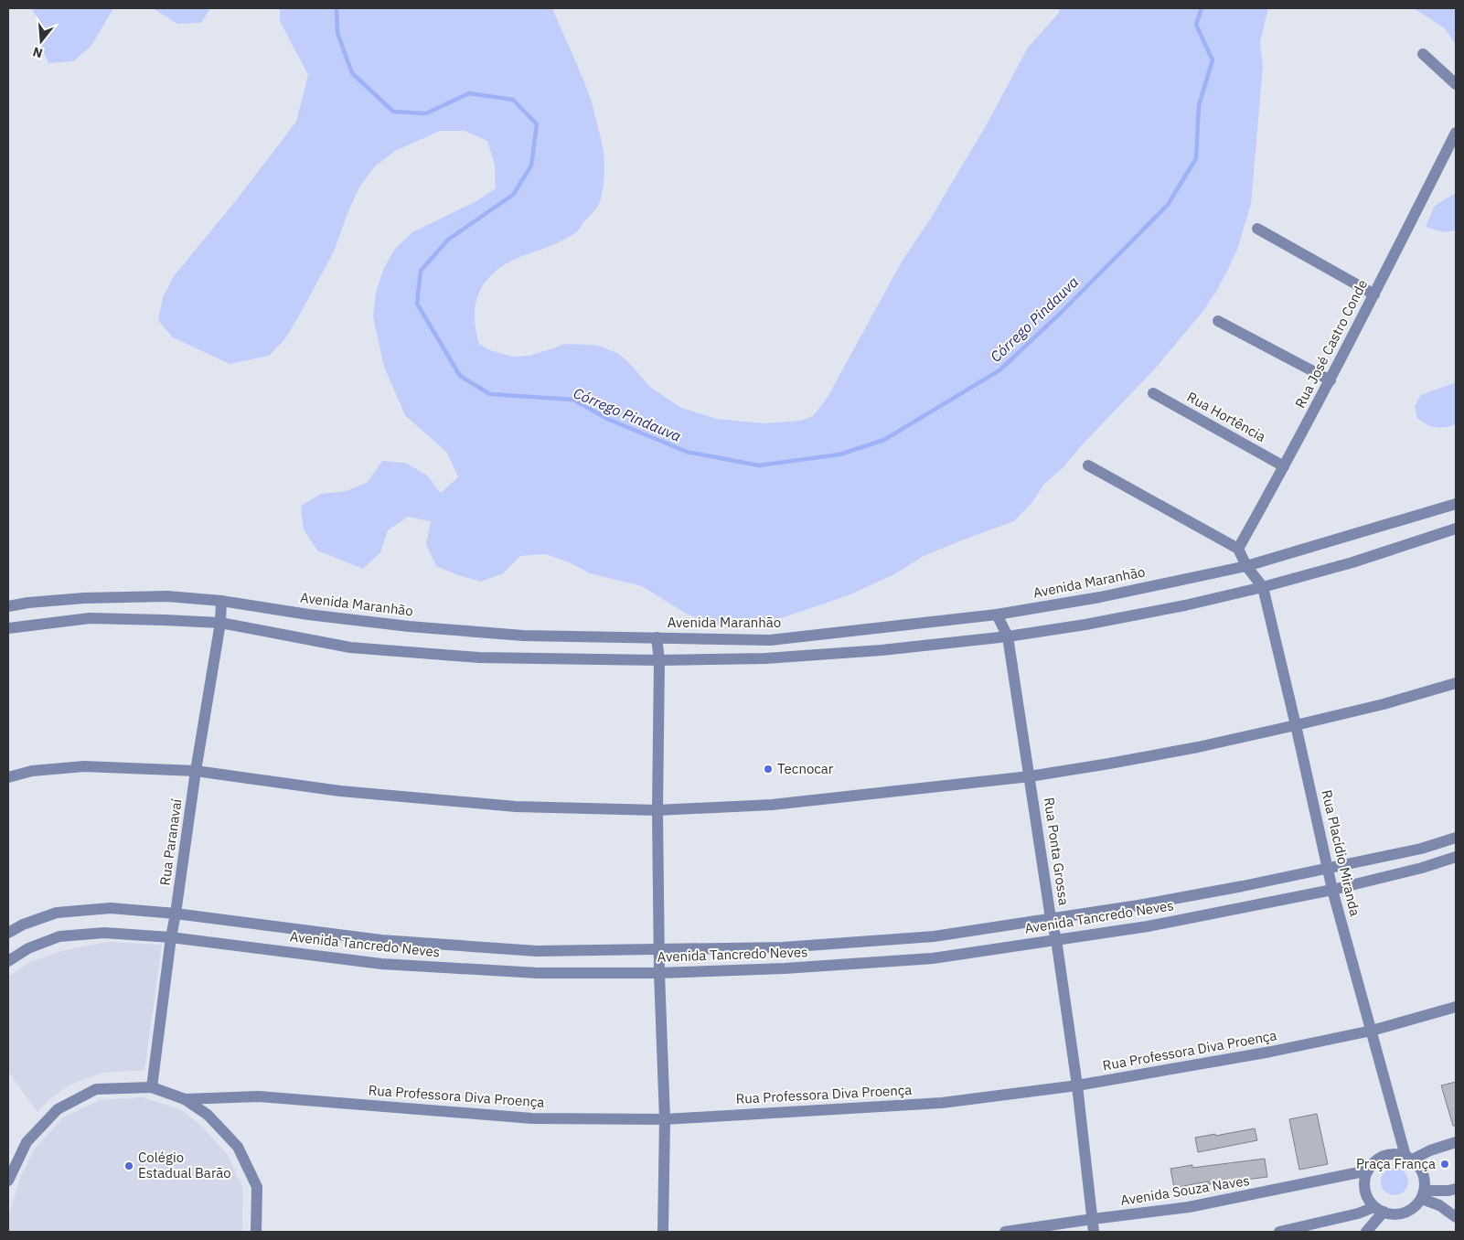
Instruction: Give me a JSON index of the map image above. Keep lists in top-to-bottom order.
{
  "streets": {
    "street": [
      "Rua José Castro Conde",
      "Rua Hortência",
      "Avenida Maranhão",
      "Rua Paranavaí",
      "Rua Ponta Grossa",
      "Rua Placídio Miranda",
      "Avenida Tancredo Neves",
      "Rua Professora Diva Proença",
      "Avenida Souza Naves"
    ]
  },
  "crossings": [
    ["Rua José Castro Conde", "Rua Hortência"],
    ["Avenida Maranhão", "Rua Paranavaí"],
    ["Avenida Maranhão", "Rua Ponta Grossa"],
    ["Avenida Maranhão", "Rua Placídio Miranda"],
    ["Rua Paranavaí", "Avenida Tancredo Neves"],
    ["Rua Ponta Grossa", "Avenida Tancredo Neves"],
    ["Rua Ponta Grossa", "Rua Professora Diva Proença"],
    ["Rua Ponta Grossa", "Avenida Souza Naves"],
    ["Rua Placídio Miranda", "Avenida Tancredo Neves"],
    ["Rua Placídio Miranda", "Rua Professora Diva Proença"],
    ["Rua Placídio Miranda", "Avenida Souza Naves"]
  ],
  "water": ["Córrego Pindauva"],
  "places": ["Tecnocar", "Praça França", "Colégio Estadual Barão"],
  "north": "bottom"
}
